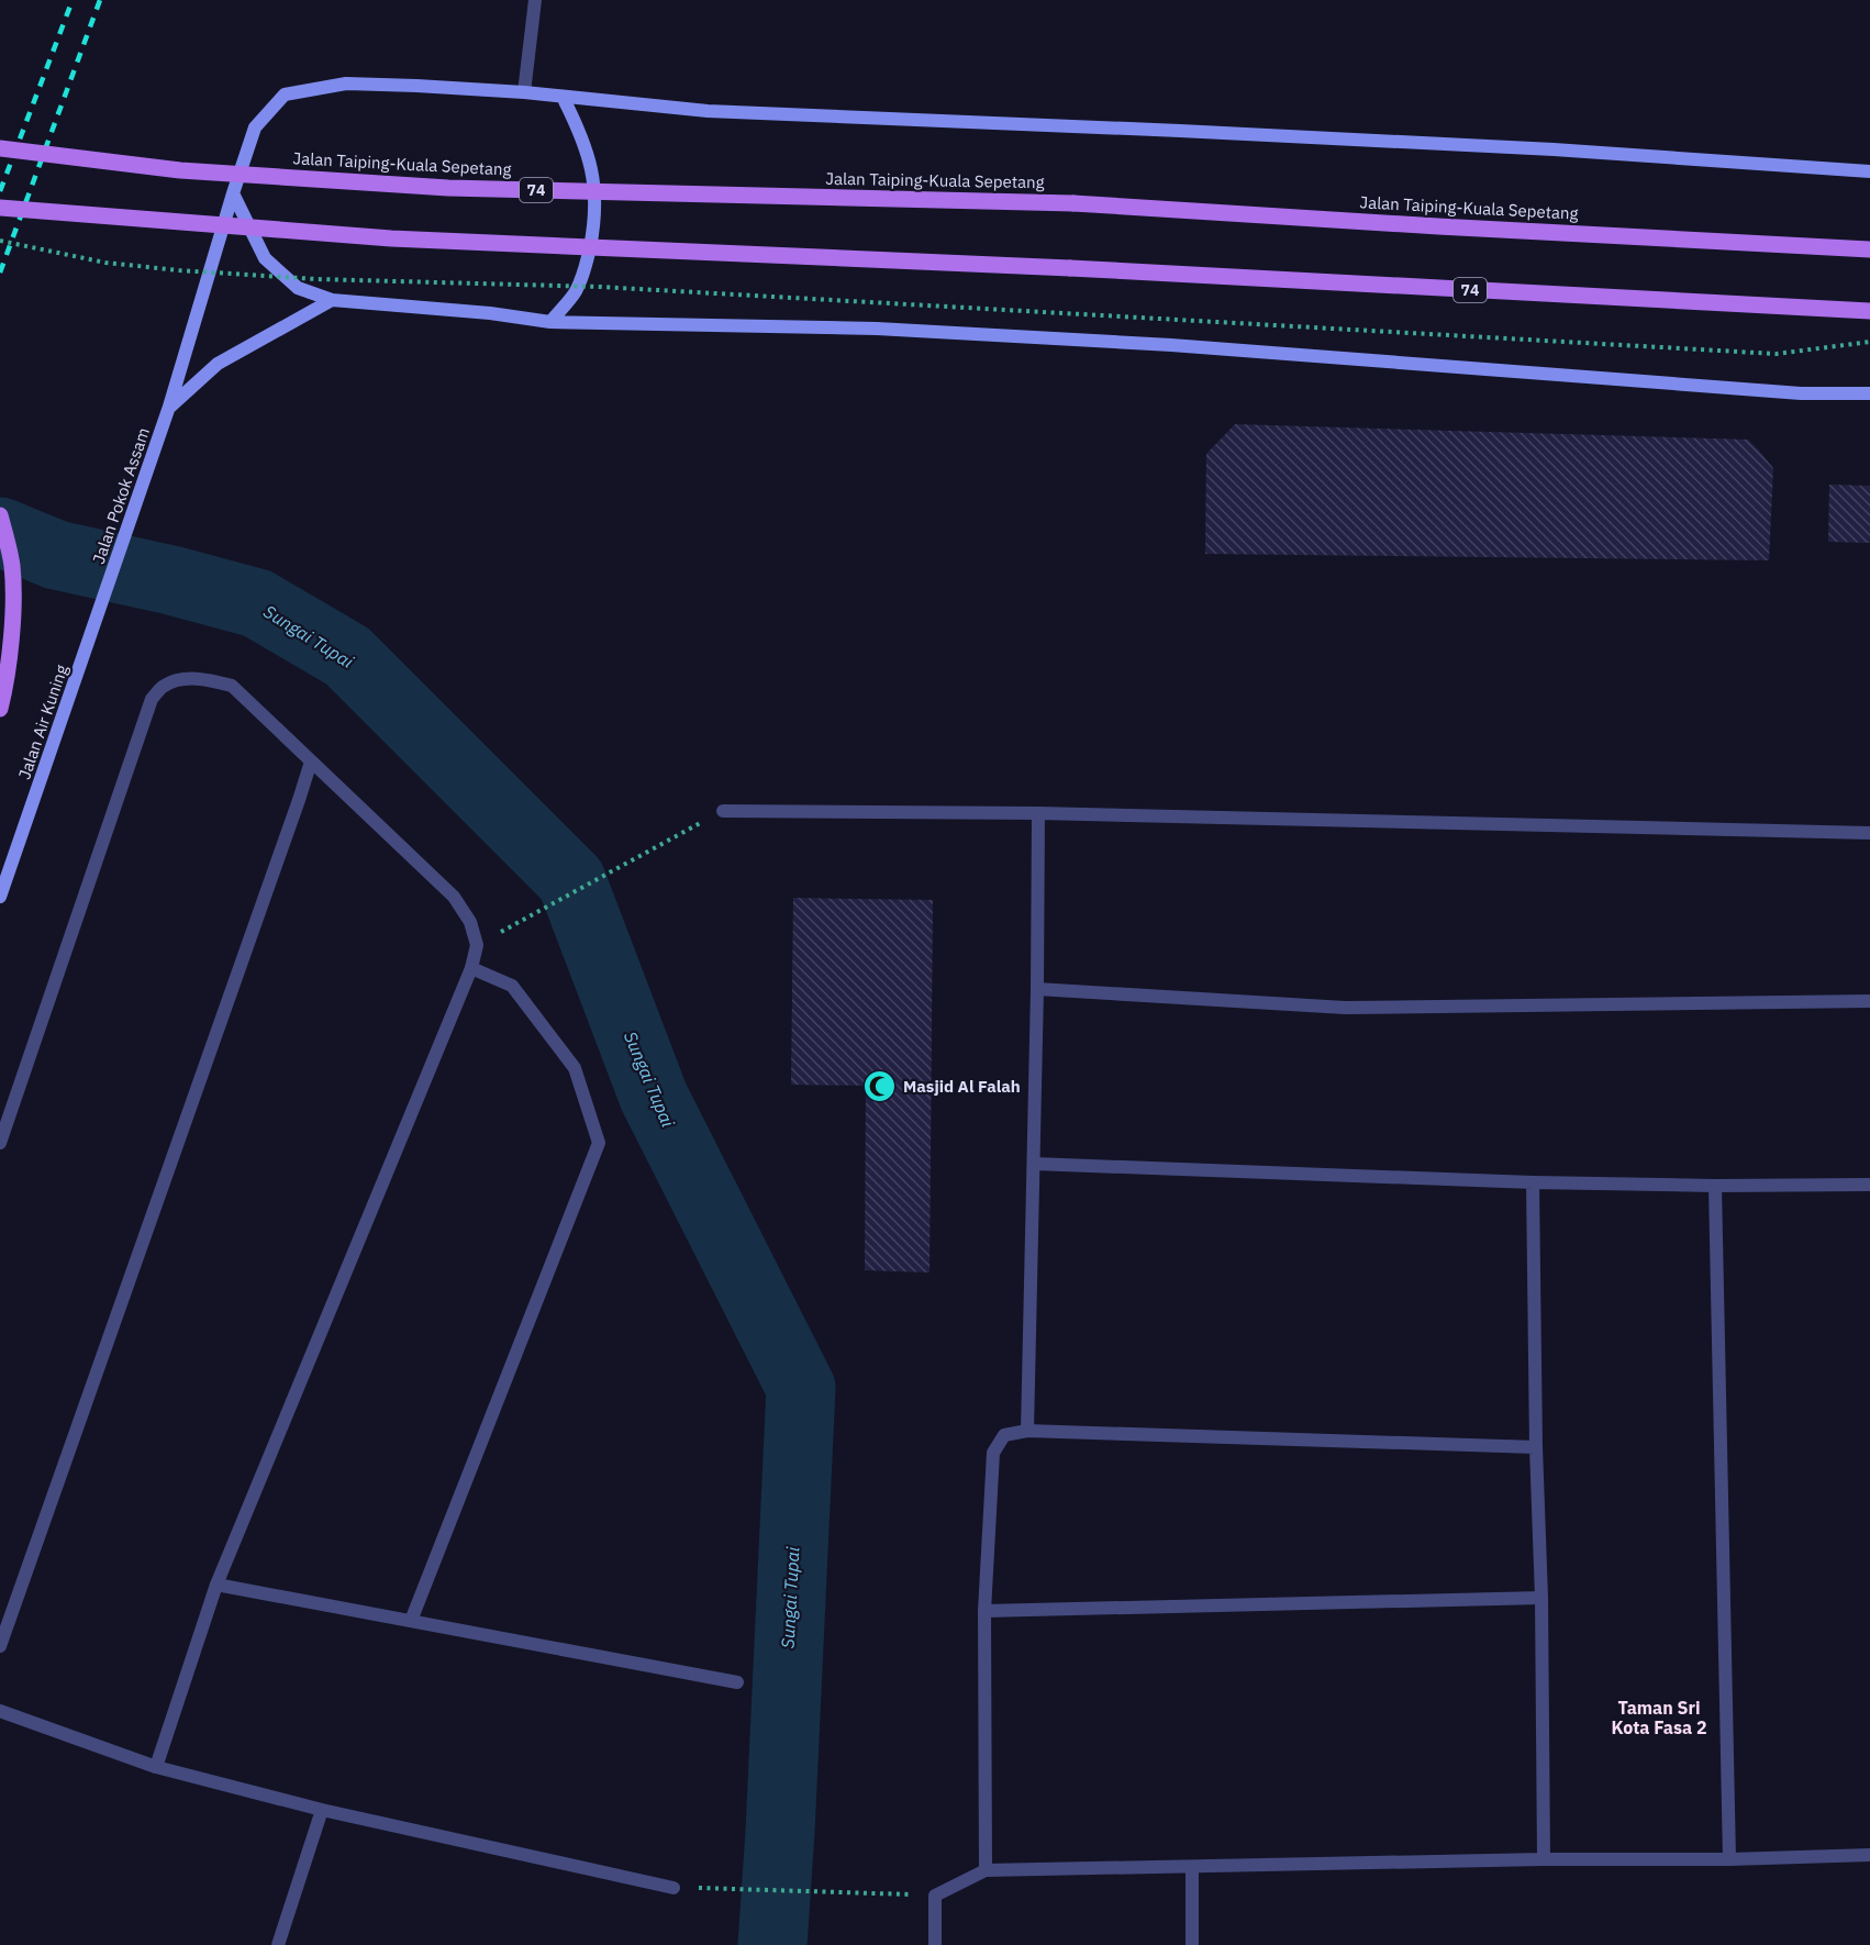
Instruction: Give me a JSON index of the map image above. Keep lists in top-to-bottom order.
{
  "streets": {
    "main road": [
      "Jalan Taiping-Kuala Sepetang",
      "74",
      "Jalan Pokok Assam",
      "Jalan Air Kuning"
    ]
  },
  "crossings": [
    ["Jalan Pokok Assam", "Jalan Air Kuning"]
  ],
  "districts": ["Taman Sri Kota Fasa 2"],
  "water": ["Sungai Tupai"],
  "places": {
    "mosque": ["Masjid Al Falah"]
  }
}
